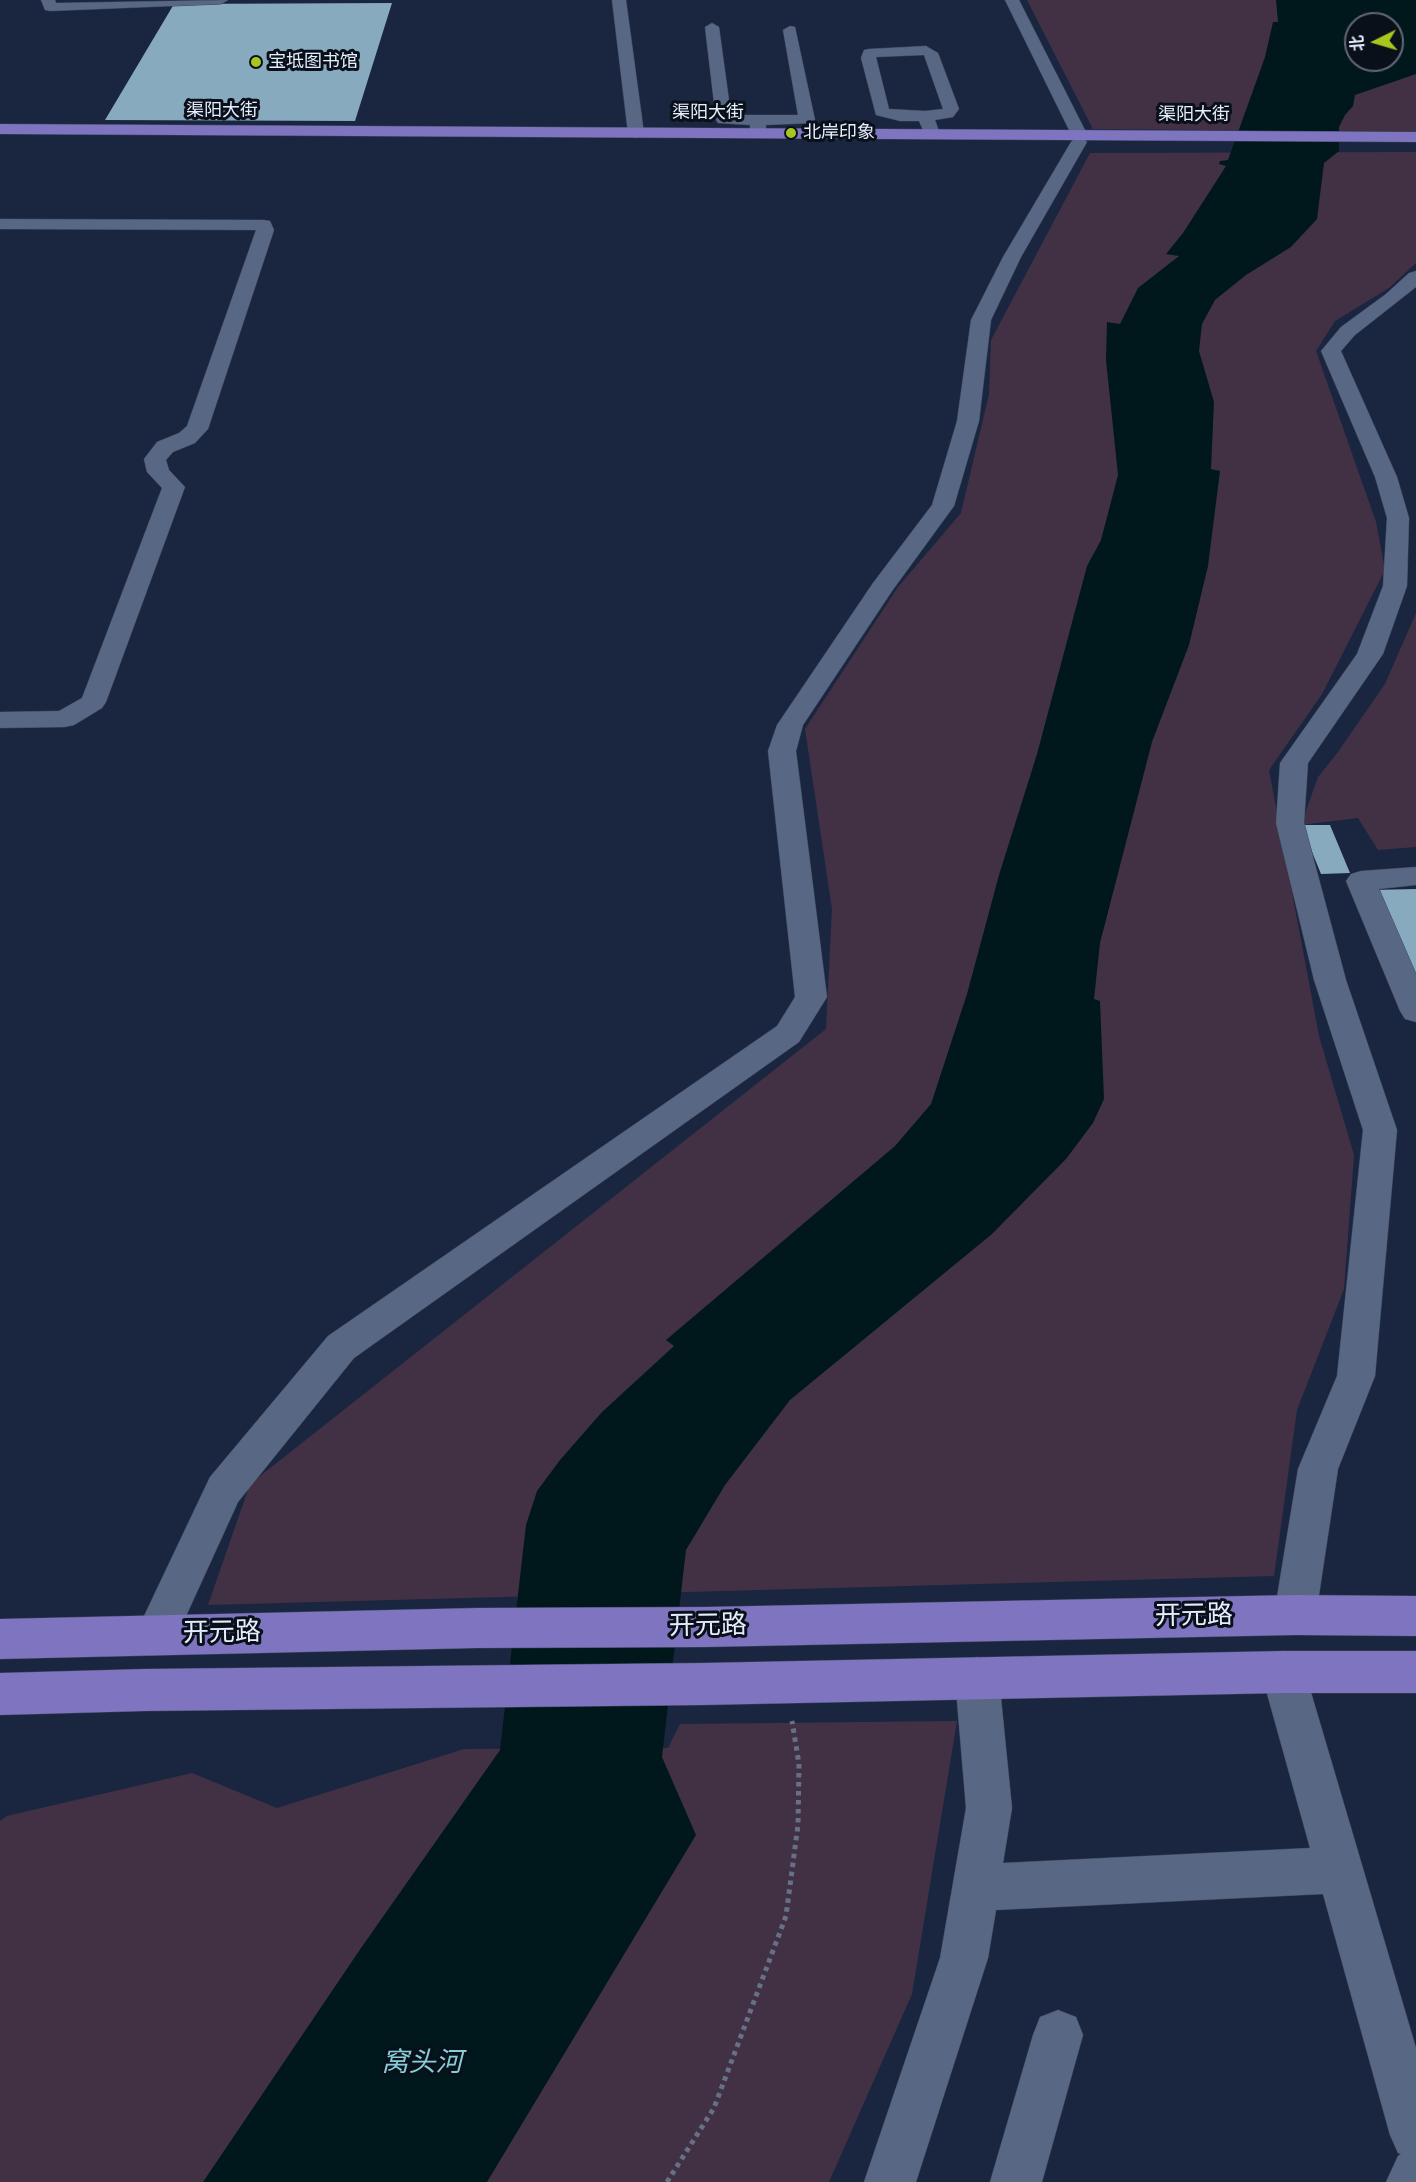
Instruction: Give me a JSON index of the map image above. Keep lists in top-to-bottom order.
{
  "streets": {
    "main road": ["渠阳大街", "开元路"]
  },
  "water": ["窝头河"],
  "places": ["宝坻图书馆", "北岸印象"],
  "north": "left"
}
